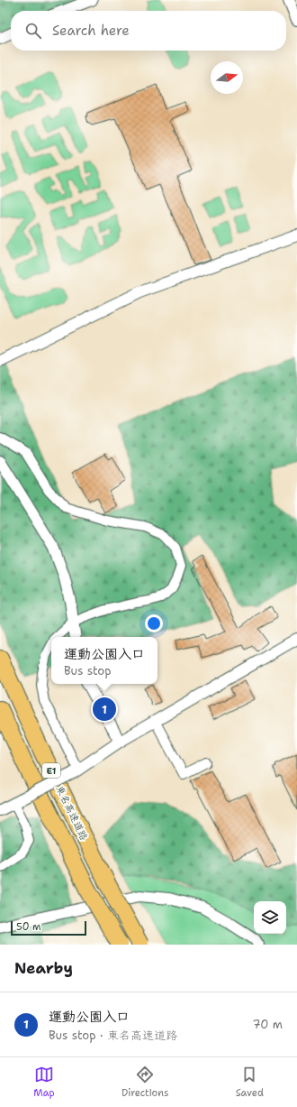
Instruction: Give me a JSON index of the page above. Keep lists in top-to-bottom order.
{
  "streets": {
    "highway": ["E1", "東名高速道路"]
  },
  "scale_bar": "50 m",
  "north": "right",
  "page": {
    "search": "Search here",
    "popup": ["運動公園入口", "Bus stop"],
    "pins": "1",
    "scale": "50 m",
    "heading": "Nearby",
    "list": [
      {
        "mark": "1",
        "name": "運動公園入口",
        "note": "Bus stop · 東名高速道路",
        "value": "70 m"
      }
    ],
    "nav": ["Map", "Directions", "Saved"]
  }
}
